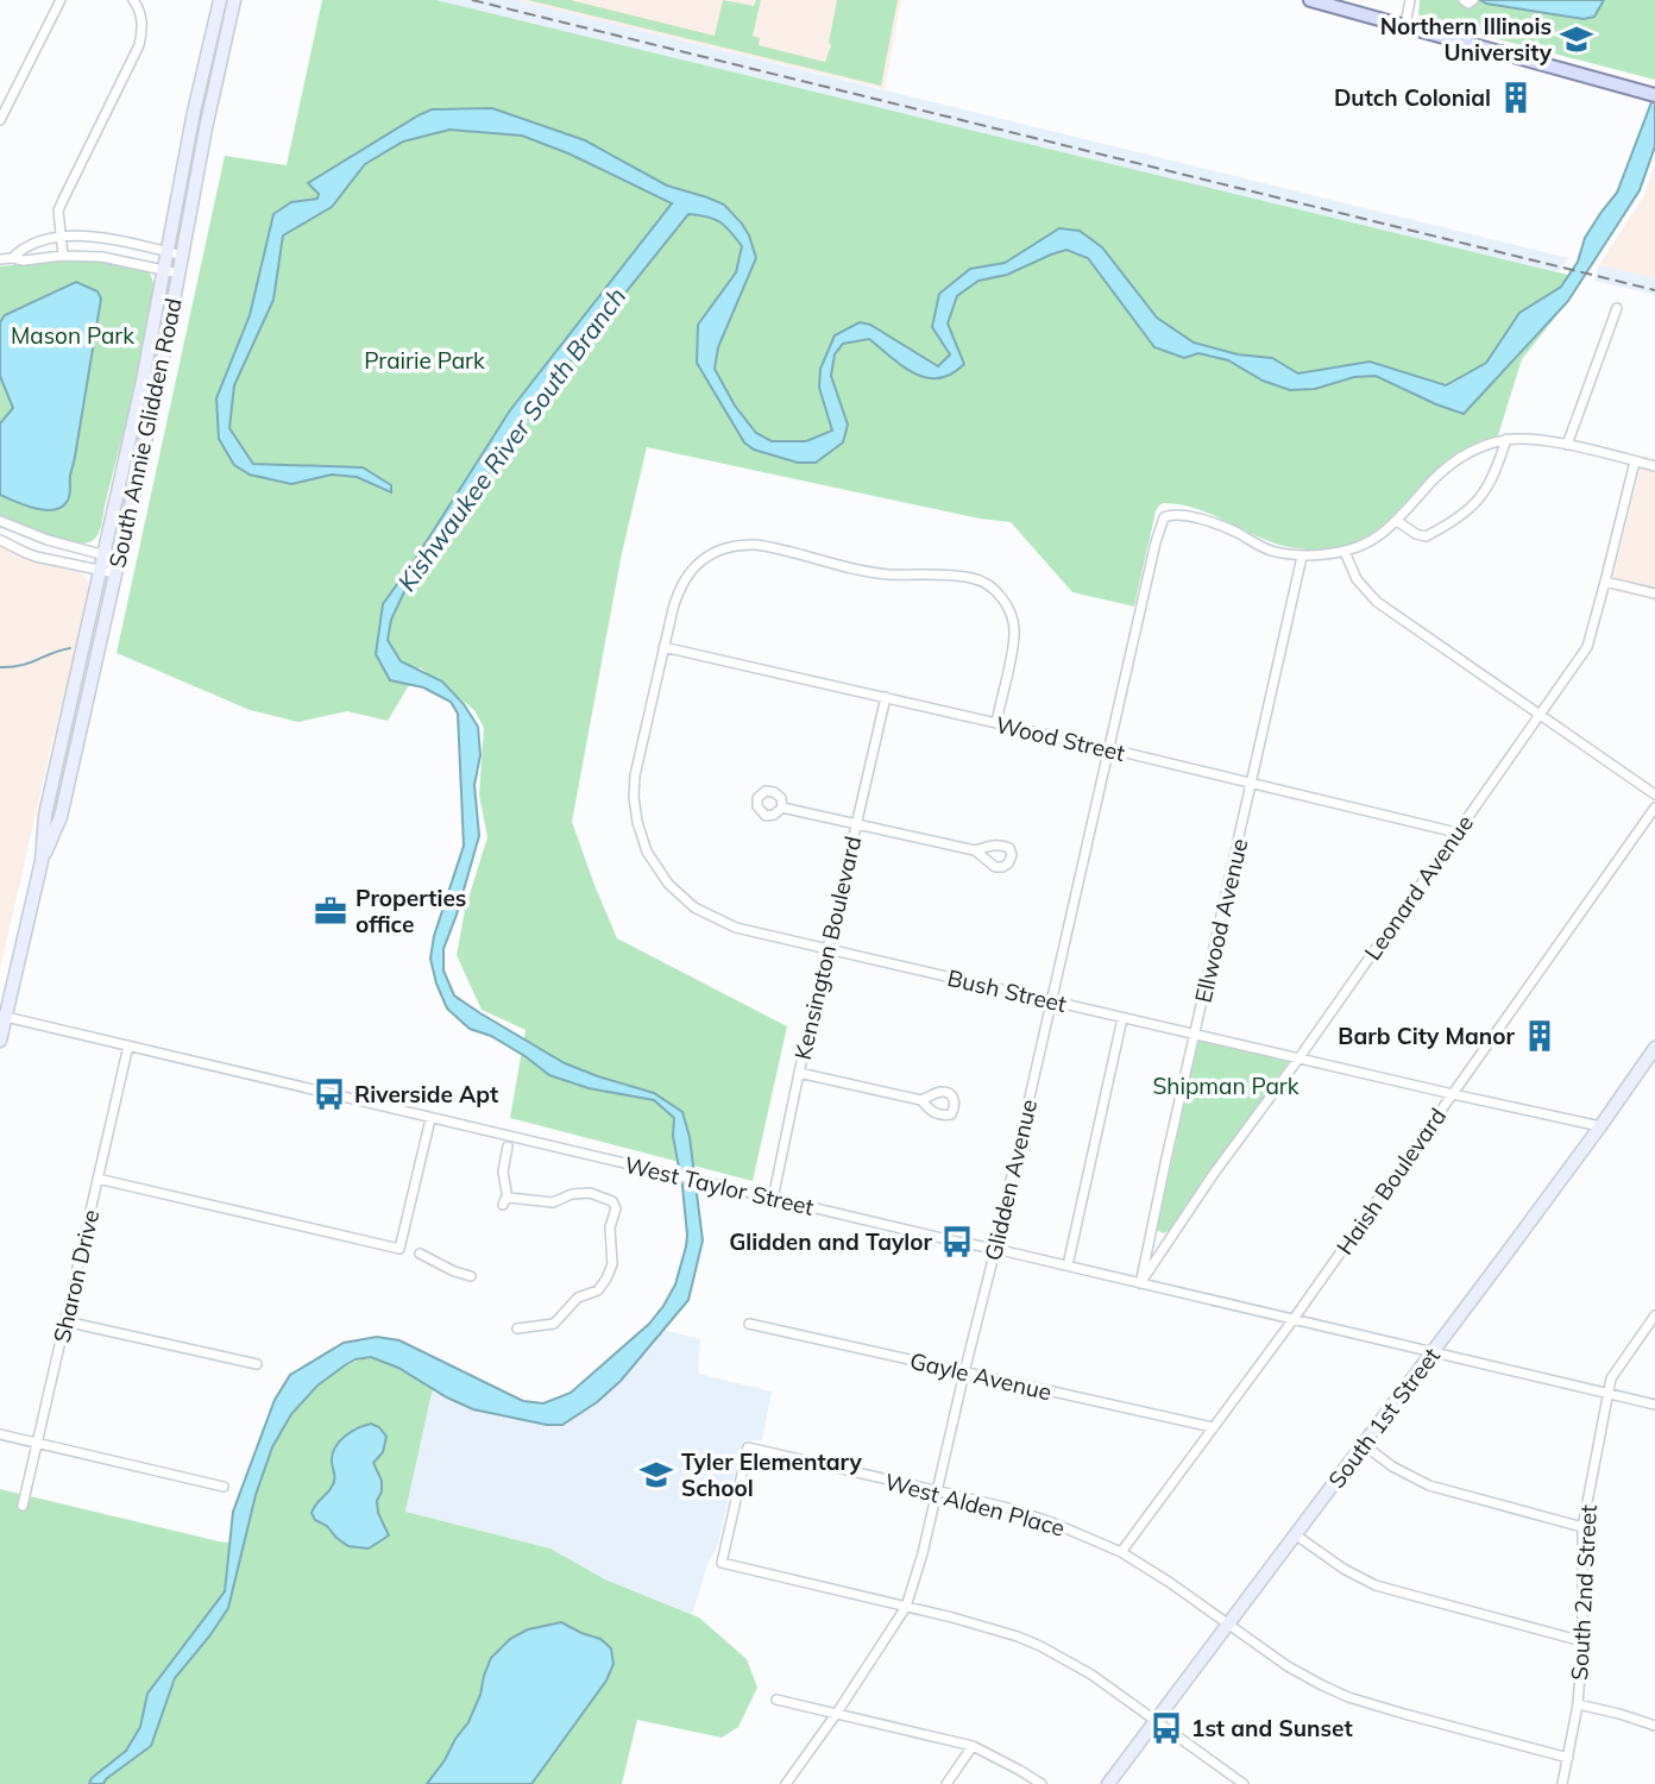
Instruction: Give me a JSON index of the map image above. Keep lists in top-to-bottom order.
{
  "streets": {
    "main road": ["South Annie Glidden Road", "South 1st Street"],
    "street": [
      "Wood Street",
      "Leonard Avenue",
      "Ellwood Avenue",
      "Kensington Boulevard",
      "Bush Street",
      "Glidden Avenue",
      "Haish Boulevard",
      "West Taylor Street",
      "Sharon Drive",
      "Gayle Avenue",
      "West Alden Place",
      "South 2nd Street"
    ]
  },
  "crossings": [
    ["South Annie Glidden Road", "West Taylor Street"],
    ["Wood Street", "Leonard Avenue"],
    ["Wood Street", "Ellwood Avenue"],
    ["Wood Street", "Kensington Boulevard"],
    ["Wood Street", "Bush Street"],
    ["Wood Street", "Glidden Avenue"],
    ["Leonard Avenue", "Ellwood Avenue"],
    ["Leonard Avenue", "Bush Street"],
    ["Leonard Avenue", "West Taylor Street"],
    ["Ellwood Avenue", "Bush Street"],
    ["Ellwood Avenue", "Glidden Avenue"],
    ["Ellwood Avenue", "West Taylor Street"],
    ["Kensington Boulevard", "Bush Street"],
    ["Kensington Boulevard", "West Taylor Street"],
    ["Bush Street", "Glidden Avenue"],
    ["Bush Street", "Haish Boulevard"],
    ["Bush Street", "South 1st Street"],
    ["Glidden Avenue", "West Taylor Street"],
    ["Glidden Avenue", "Gayle Avenue"],
    ["Glidden Avenue", "West Alden Place"],
    ["Haish Boulevard", "West Taylor Street"],
    ["Haish Boulevard", "Gayle Avenue"],
    ["Haish Boulevard", "West Alden Place"],
    ["West Taylor Street", "Sharon Drive"],
    ["West Taylor Street", "South 1st Street"],
    ["West Taylor Street", "South 2nd Street"],
    ["South 1st Street", "West Alden Place"],
    ["West Alden Place", "South 2nd Street"]
  ],
  "water": ["Kishwaukee River South Branch"],
  "parks": ["Mason Park", "Prairie Park", "Shipman Park"],
  "places": {
    "school or university": ["Northern Illinois University", "Tyler Elementary School"],
    "building": ["Dutch Colonial", "Barb City Manor"],
    "office": ["Properties office"],
    "bus stop": ["Riverside Apt", "Glidden and Taylor", "1st and Sunset"]
  }
}
